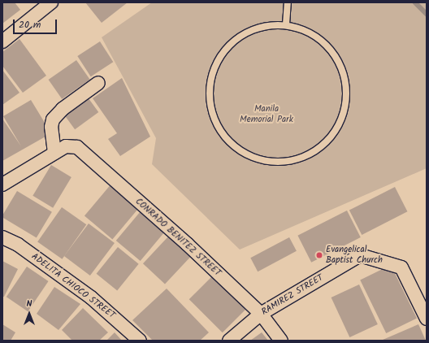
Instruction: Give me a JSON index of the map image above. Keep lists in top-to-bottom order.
{
  "streets": {
    "street": ["CONRADO BENITEZ STREET", "ADELITA CHIOCO STREET", "RAMIREZ STREET"]
  },
  "crossings": [
    ["CONRADO BENITEZ STREET", "RAMIREZ STREET"]
  ],
  "parks": ["Manila Memorial Park"],
  "places": ["Evangelical Baptist Church"],
  "scale_bar": "20 m",
  "north": "top"
}
